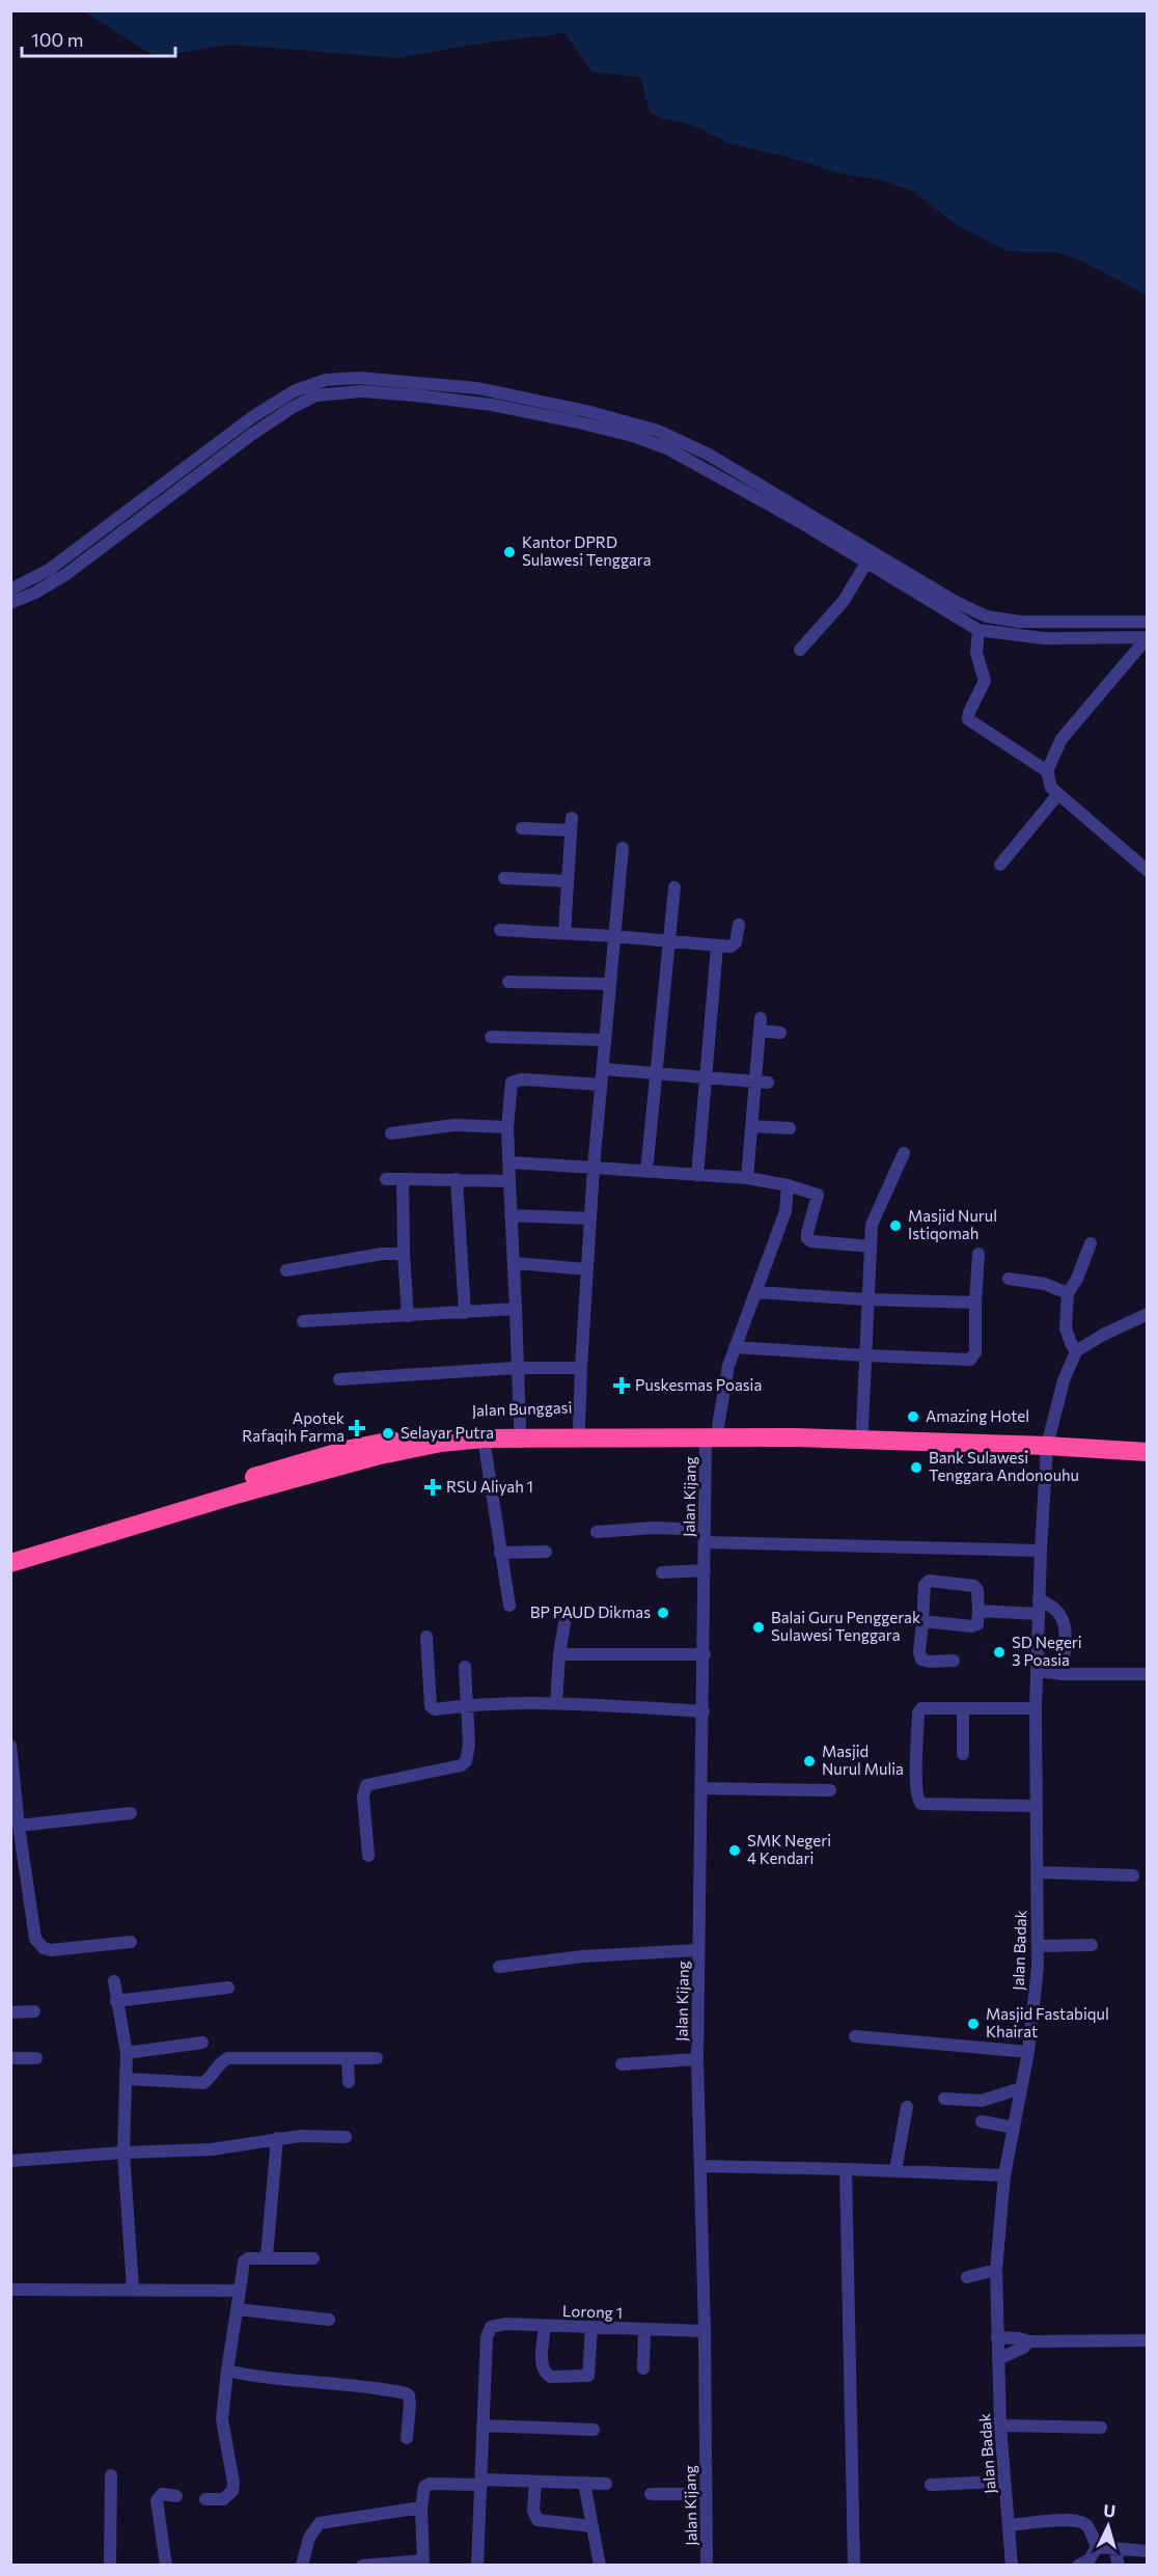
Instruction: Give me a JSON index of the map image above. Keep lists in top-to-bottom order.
{
  "streets": {
    "highway": ["Jalan Bunggasi"],
    "street": ["Jalan Kijang", "Jalan Badak", "Lorong 1"]
  },
  "crossings": [
    ["Jalan Bunggasi", "Jalan Kijang"],
    ["Jalan Bunggasi", "Jalan Badak"],
    ["Jalan Kijang", "Lorong 1"]
  ],
  "places": {
    "other": [
      "Kantor DPRD Sulawesi Tenggara",
      "Masjid Nurul Istiqomah",
      "Amazing Hotel",
      "Selayar Putra",
      "Bank Sulawesi Tenggara Andonouhu",
      "BP PAUD Dikmas",
      "Balai Guru Penggerak Sulawesi Tenggara",
      "SD Negeri 3 Poasia",
      "Masjid Nurul Mulia",
      "SMK Negeri 4 Kendari",
      "Masjid Fastabiqul Khairat"
    ],
    "health": ["Puskesmas Poasia", "Apotek Rafaqih Farma", "RSU Aliyah 1"]
  },
  "scale_bar": "100 m",
  "north": "top"
}
